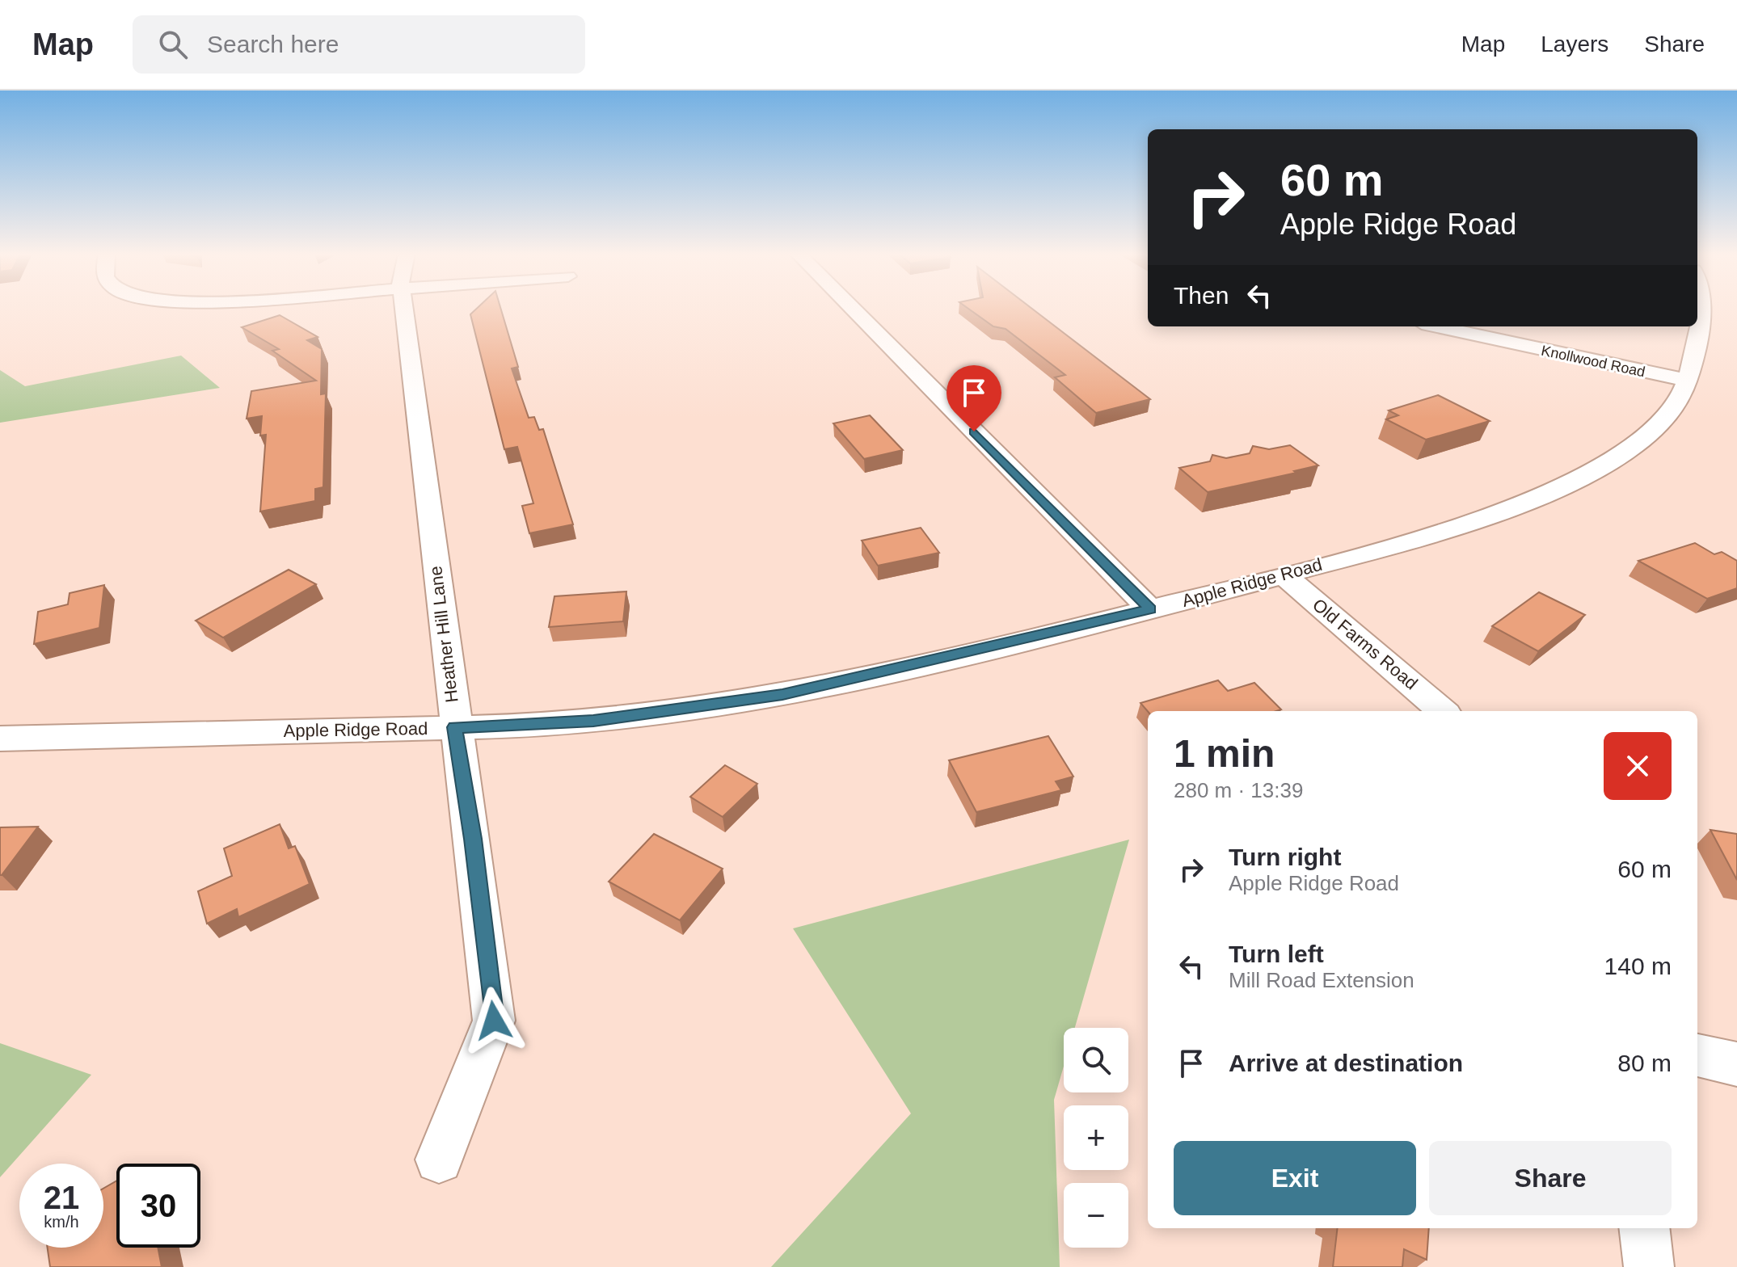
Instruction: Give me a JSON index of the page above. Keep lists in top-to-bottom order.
{
  "streets": {
    "street": [
      "Knollwood Road",
      "Apple Ridge Road",
      "Heather Hill Lane",
      "Old Farms Road"
    ]
  },
  "crossings": [
    ["Knollwood Road", "Apple Ridge Road"],
    ["Apple Ridge Road", "Heather Hill Lane"],
    ["Apple Ridge Road", "Old Farms Road"]
  ],
  "page": {
    "header": "Map",
    "search": "Search here",
    "nav": ["Map", "Layers", "Share"],
    "turn": ["60 m", "Apple Ridge Road"],
    "then": "Then",
    "heading": ["1 min", "280 m · 13:39"],
    "list": [
      {
        "name": "Turn right",
        "note": "Apple Ridge Road",
        "value": "60 m"
      },
      {
        "name": "Turn left",
        "note": "Mill Road Extension",
        "value": "140 m"
      },
      {
        "name": "Arrive at destination",
        "value": "80 m"
      }
    ],
    "map_buttons": ["+", "−"],
    "buttons": ["Exit", "Share"],
    "speed": "21 km/h",
    "limit": "30"
  }
}
